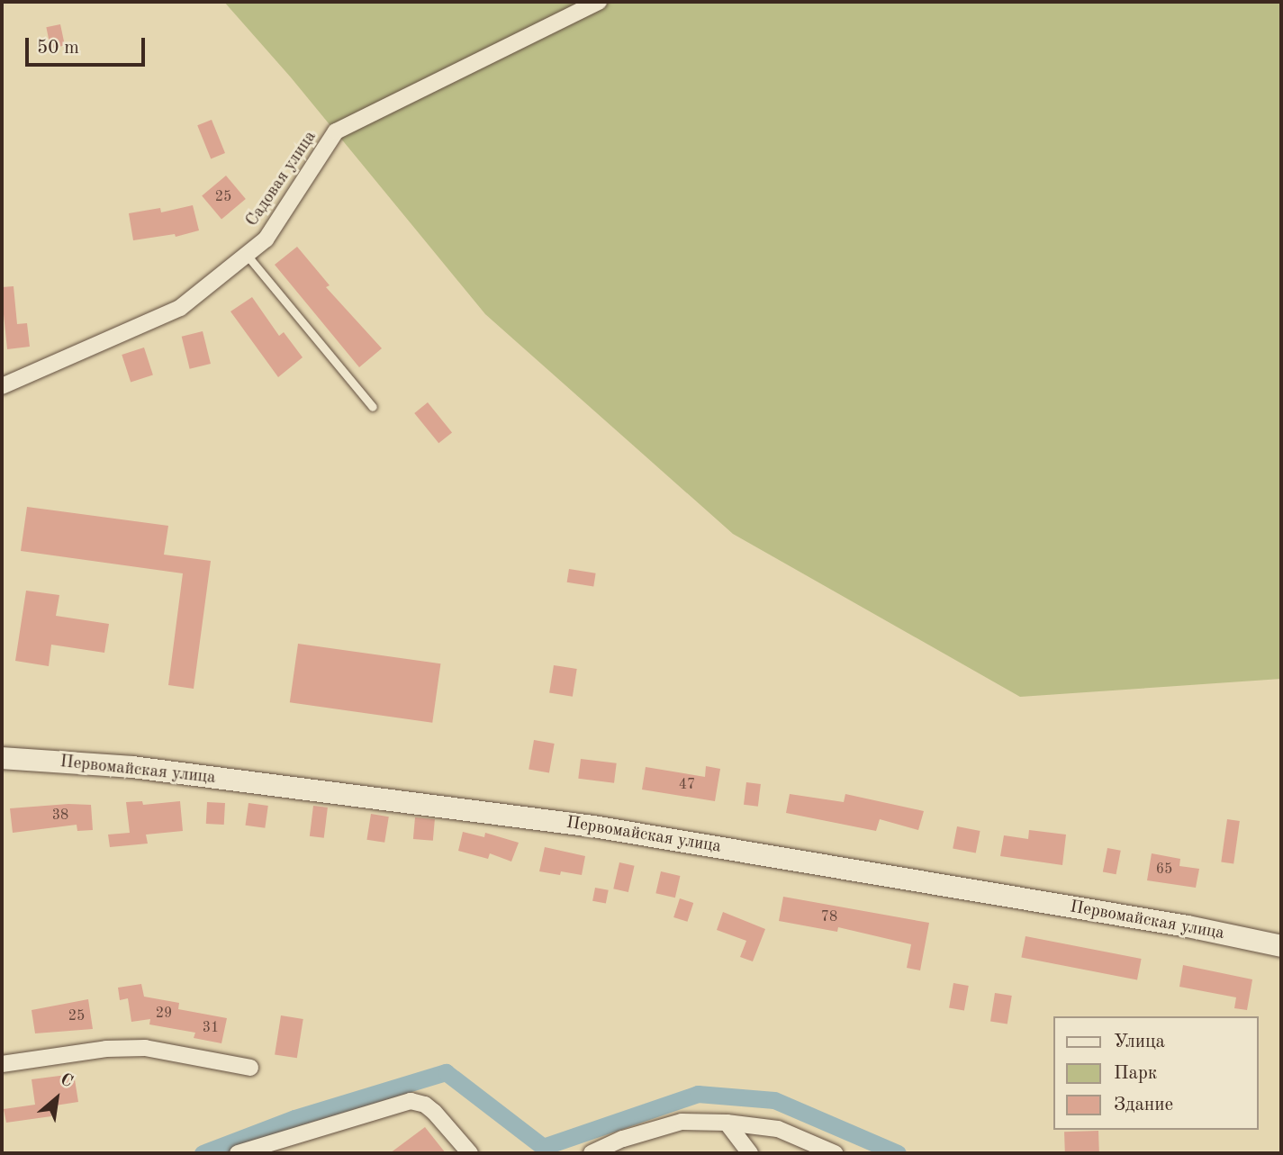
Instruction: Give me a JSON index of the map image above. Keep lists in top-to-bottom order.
{
  "streets": {
    "main road": ["Первомайская улица"],
    "street": ["Садовая улица"]
  },
  "house_numbers": [
    "25",
    "47",
    "38",
    "65",
    "78",
    "29",
    "25",
    "31"
  ],
  "legend": ["Улица", "Парк", "Здание"],
  "scale_bar": "50 m",
  "north": "top right"
}
